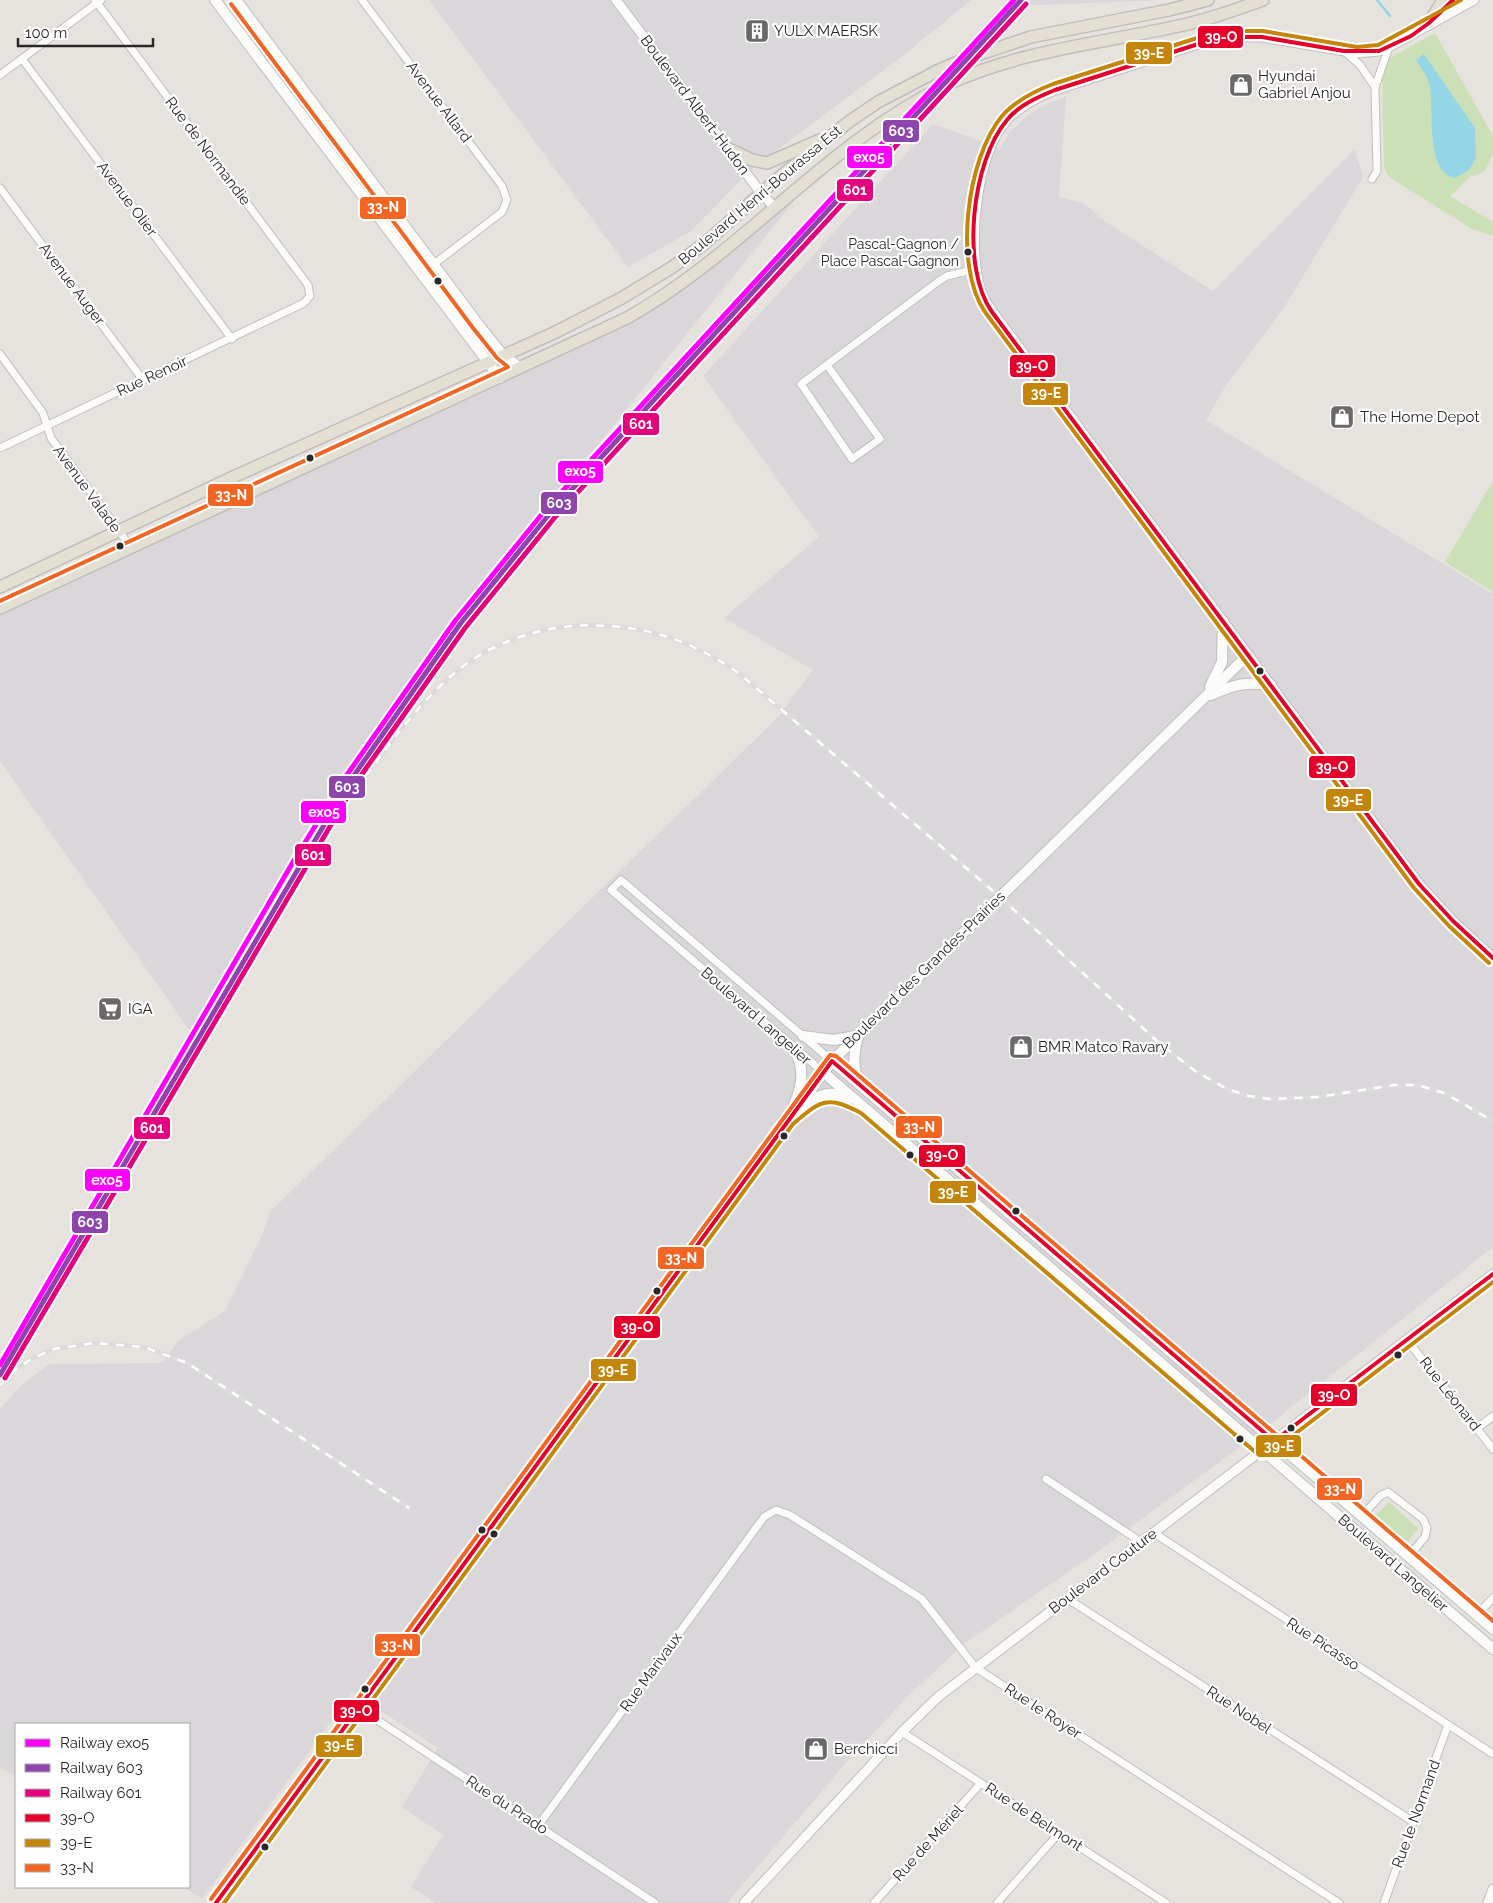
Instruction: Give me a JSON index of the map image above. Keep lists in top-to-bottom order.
{
  "streets": {
    "main road": ["Boulevard Henri-Bourassa Est", "Boulevard des Grandes-Prairies", "Boulevard Langelier"],
    "street": [
      "Avenue Allard",
      "Boulevard Albert-Hudon",
      "Rue de Normandie",
      "Avenue Olier",
      "Avenue Auger",
      "Rue Renoir",
      "Avenue Valade",
      "Rue Léonard",
      "Boulevard Couture",
      "Rue Picasso",
      "Rue Marivaux",
      "Rue Nobel",
      "Rue le Royer",
      "Rue du Prado",
      "Rue le Normand",
      "Rue de Belmont",
      "Rue de Mériel"
    ]
  },
  "crossings": [
    ["Boulevard Albert-Hudon", "Boulevard Henri-Bourassa Est"],
    ["Rue de Normandie", "Rue Renoir"],
    ["Boulevard Henri-Bourassa Est", "Avenue Valade"],
    ["Avenue Olier", "Rue Renoir"],
    ["Avenue Auger", "Rue Renoir"],
    ["Rue Renoir", "Avenue Valade"],
    ["Boulevard des Grandes-Prairies", "Boulevard Langelier"],
    ["Boulevard des Grandes-Prairies", "Rue du Prado"],
    ["Boulevard Langelier", "Boulevard Couture"],
    ["Rue Léonard", "Boulevard Couture"],
    ["Boulevard Couture", "Rue Picasso"],
    ["Boulevard Couture", "Rue Nobel"],
    ["Boulevard Couture", "Rue le Royer"],
    ["Boulevard Couture", "Rue de Belmont"],
    ["Rue Picasso", "Rue le Normand"],
    ["Rue Marivaux", "Rue le Royer"],
    ["Rue Marivaux", "Rue du Prado"],
    ["Rue Nobel", "Rue le Normand"],
    ["Rue de Belmont", "Rue de Mériel"]
  ],
  "places": {
    "building": ["YULX MAERSK"],
    "shop": [
      "Hyundai Gabriel Anjou",
      "The Home Depot",
      "BMR Matco Ravary",
      "Berchicci"
    ],
    "other": ["Pascal-Gagnon / Place Pascal-Gagnon"],
    "supermarket": ["IGA"]
  },
  "lines": [
    "rail line exo5",
    "rail line 603",
    "transit line 39-O",
    "transit line 39-E",
    "rail line 601",
    "transit line 33-N"
  ],
  "legend": [
    "Railway exo5",
    "Railway 603",
    "Railway 601",
    "39-O",
    "39-E",
    "33-N"
  ],
  "scale_bar": "100 m"
}
